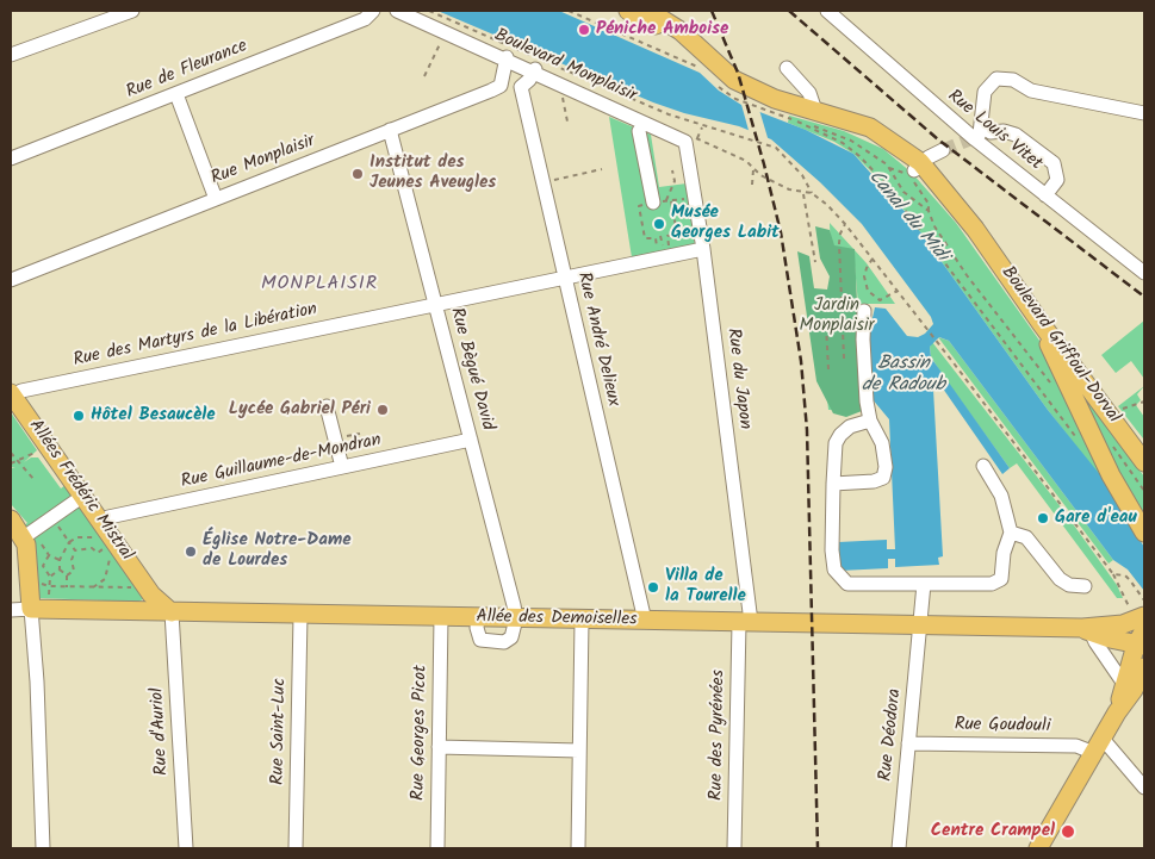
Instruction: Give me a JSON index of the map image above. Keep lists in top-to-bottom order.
{
  "streets": {
    "main road": ["Boulevard Griffoul-Dorval", "Allées Frédéric Mistral", "Allée des Demoiselles"],
    "street": [
      "Boulevard Monplaisir",
      "Rue de Fleurance",
      "Rue Louis Vitet",
      "Rue Monplaisir",
      "Rue des Martyrs de la Libération",
      "Rue André Delieux",
      "Rue Bègué David",
      "Rue du Japon",
      "Rue Guillaume-de-Mondran",
      "Rue Goudouli",
      "Rue d'Auriol",
      "Rue Saint-Luc",
      "Rue Georges Picot",
      "Rue des Pyrénées",
      "Rue Déodora"
    ]
  },
  "crossings": [
    ["Boulevard Monplaisir", "Rue du Japon"],
    ["Rue Monplaisir", "Rue Bègué David"],
    ["Rue des Martyrs de la Libération", "Rue André Delieux"],
    ["Rue des Martyrs de la Libération", "Rue Bègué David"],
    ["Rue des Martyrs de la Libération", "Rue du Japon"],
    ["Rue des Martyrs de la Libération", "Allées Frédéric Mistral"],
    ["Rue André Delieux", "Allée des Demoiselles"],
    ["Rue Bègué David", "Rue Guillaume-de-Mondran"],
    ["Rue Bègué David", "Allée des Demoiselles"],
    ["Rue du Japon", "Allée des Demoiselles"],
    ["Rue du Japon", "Rue des Pyrénées"],
    ["Rue Guillaume-de-Mondran", "Allées Frédéric Mistral"],
    ["Allées Frédéric Mistral", "Allée des Demoiselles"],
    ["Allées Frédéric Mistral", "Rue d'Auriol"],
    ["Allée des Demoiselles", "Rue d'Auriol"],
    ["Allée des Demoiselles", "Rue Saint-Luc"],
    ["Allée des Demoiselles", "Rue Georges Picot"],
    ["Allée des Demoiselles", "Rue des Pyrénées"],
    ["Allée des Demoiselles", "Rue Déodora"],
    ["Rue Goudouli", "Rue Déodora"]
  ],
  "districts": ["MONPLAISIR"],
  "water": ["Canal du Midi", "Bassin de Radoub"],
  "parks": ["Jardin Monplaisir"],
  "places": [
    "Péniche Amboise",
    "Institut des Jeunes Aveugles",
    "Musée Georges Labit",
    "Lycée Gabriel Péri",
    "Hôtel Besaucèle",
    "Gare d'eau",
    "Église Notre-Dame de Lourdes",
    "Villa de la Tourelle",
    "Centre Crampel"
  ]
}
